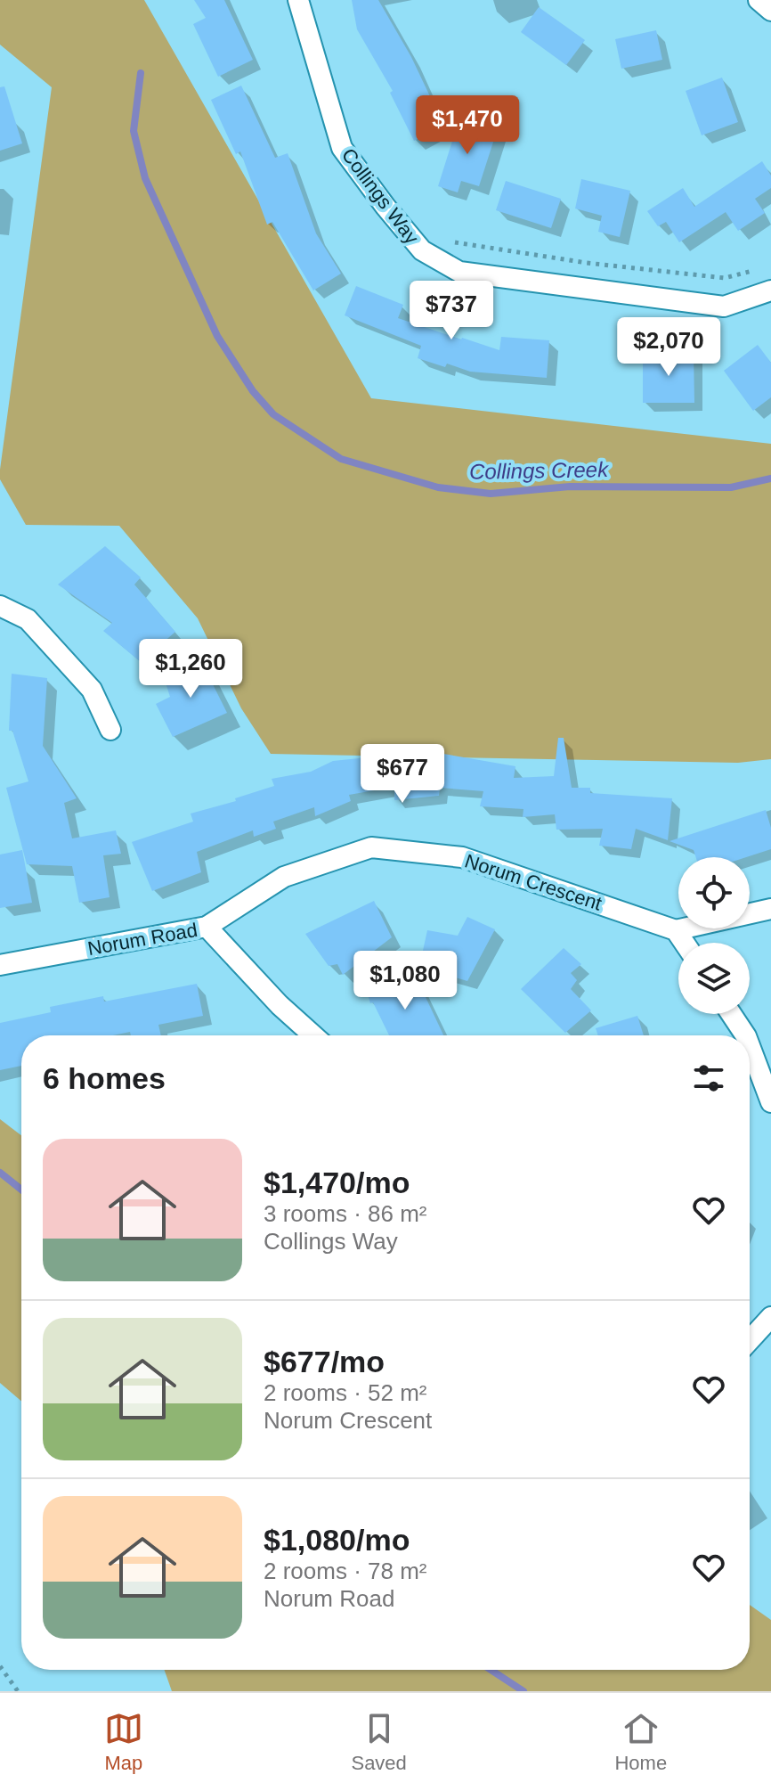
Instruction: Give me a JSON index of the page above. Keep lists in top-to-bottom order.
{
  "streets": {
    "street": ["Collings Way", "Norum Crescent", "Norum Road"]
  },
  "crossings": [
    ["Norum Crescent", "Norum Road"]
  ],
  "water": ["Collings Creek"],
  "page": {
    "price": [
      "$1,470",
      "$737",
      "$2,070",
      "$1,260",
      "$677",
      "$1,080"
    ],
    "heading": "6 homes",
    "list": [
      {
        "name": "$1,470/mo",
        "note": "3 rooms · 86 m² · Collings Way"
      },
      {
        "name": "$677/mo",
        "note": "2 rooms · 52 m² · Norum Crescent"
      },
      {
        "name": "$1,080/mo",
        "note": "2 rooms · 78 m² · Norum Road"
      }
    ],
    "tabs": ["Map", "Saved", "Home"]
  }
}
